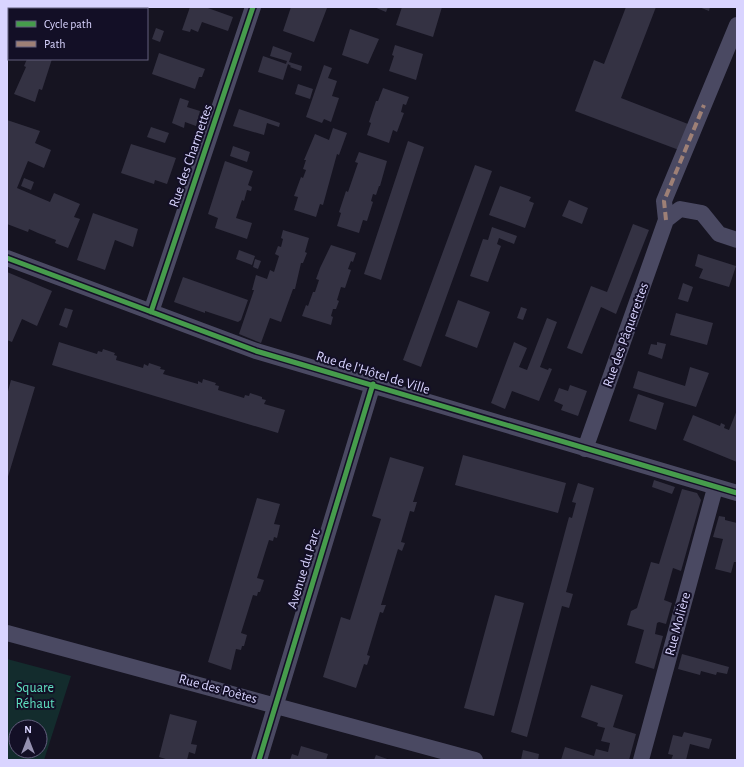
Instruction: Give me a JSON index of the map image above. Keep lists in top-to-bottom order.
{
  "streets": {
    "street": [
      "Rue des Charmettes",
      "Rue des Pâquerettes",
      "Rue de l'Hôtel de Ville",
      "Avenue du Parc",
      "Rue Molière",
      "Rue des Poètes"
    ]
  },
  "crossings": [
    ["Rue des Charmettes", "Rue de l'Hôtel de Ville"],
    ["Rue des Pâquerettes", "Rue de l'Hôtel de Ville"],
    ["Rue de l'Hôtel de Ville", "Avenue du Parc"],
    ["Rue de l'Hôtel de Ville", "Rue Molière"],
    ["Avenue du Parc", "Rue des Poètes"]
  ],
  "parks": ["Square Réhaut"],
  "legend": ["Cycle path", "Path"],
  "north": "top"
}
